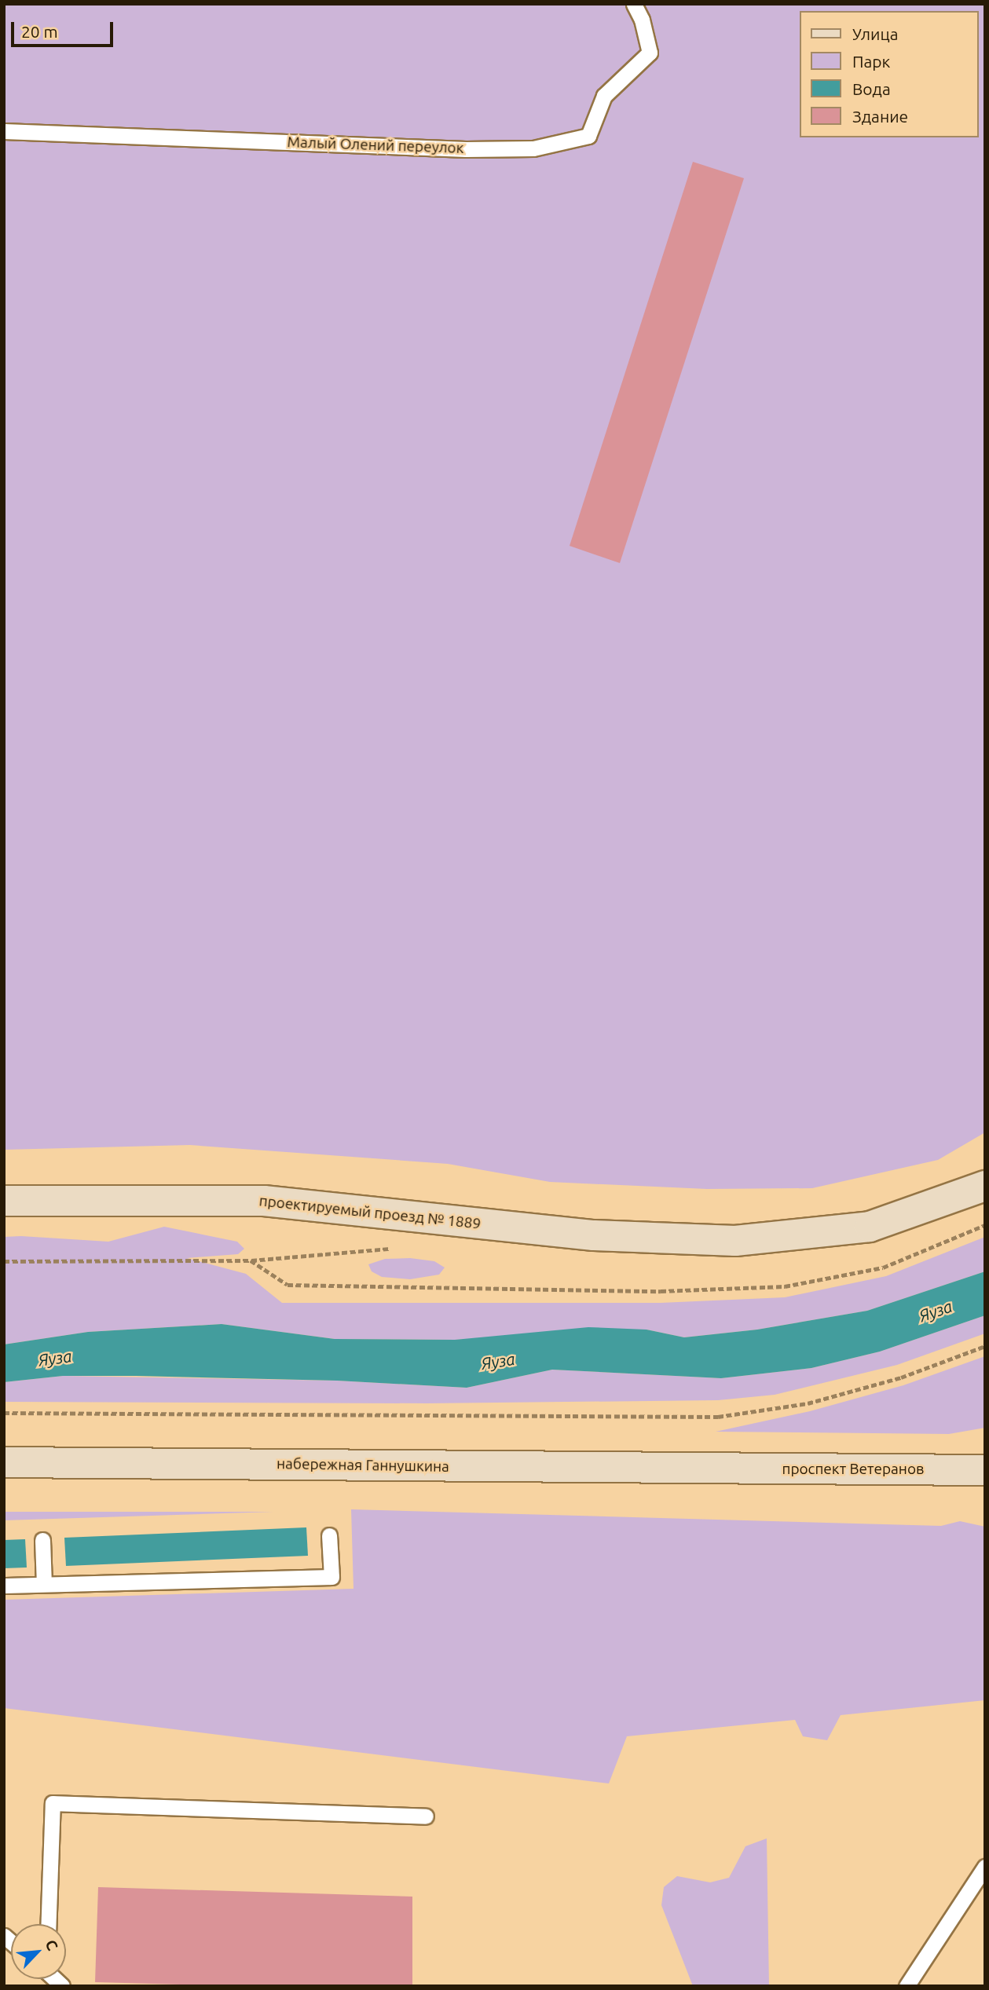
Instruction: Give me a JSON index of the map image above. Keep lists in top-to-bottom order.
{
  "streets": {
    "main road": ["проектируемый проезд № 1889", "набережная Ганнушкина", "проспект Ветеранов"],
    "lane": ["Малый Олений переулок"]
  },
  "crossings": [
    ["набережная Ганнушкина", "проспект Ветеранов"]
  ],
  "water": ["Яуза"],
  "legend": [
    "Улица",
    "Парк",
    "Вода",
    "Здание"
  ],
  "scale_bar": "20 m",
  "north": "top right"
}
